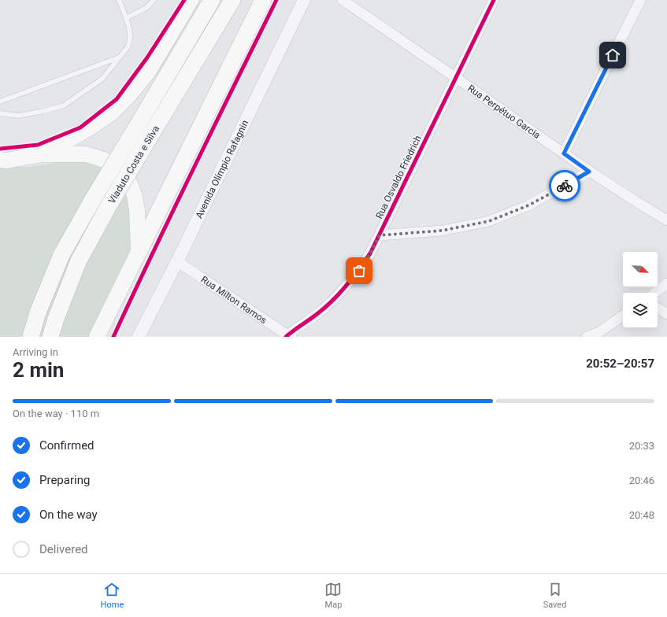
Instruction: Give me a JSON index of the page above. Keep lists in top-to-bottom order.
{
  "streets": {
    "highway": ["Viaduto Costa e Silva"],
    "street": [
      "Rua Perpétuo Garcia",
      "Avenida Olímpio Rafagnin",
      "Rua Osvaldo Friedrich",
      "Rua Milton Ramos"
    ]
  },
  "crossings": [
    ["Rua Perpétuo Garcia", "Rua Osvaldo Friedrich"],
    ["Avenida Olímpio Rafagnin", "Rua Milton Ramos"],
    ["Rua Osvaldo Friedrich", "Rua Milton Ramos"]
  ],
  "north": "bottom right",
  "page": {
    "heading": ["2 min", "Arriving in", "20:52–20:57"],
    "bar": "On the way · 110 m",
    "list": [
      ["Confirmed", "20:33"],
      ["Preparing", "20:46"],
      ["On the way", "20:48"],
      "Delivered"
    ],
    "tabs": ["Home", "Map", "Saved"]
  }
}
